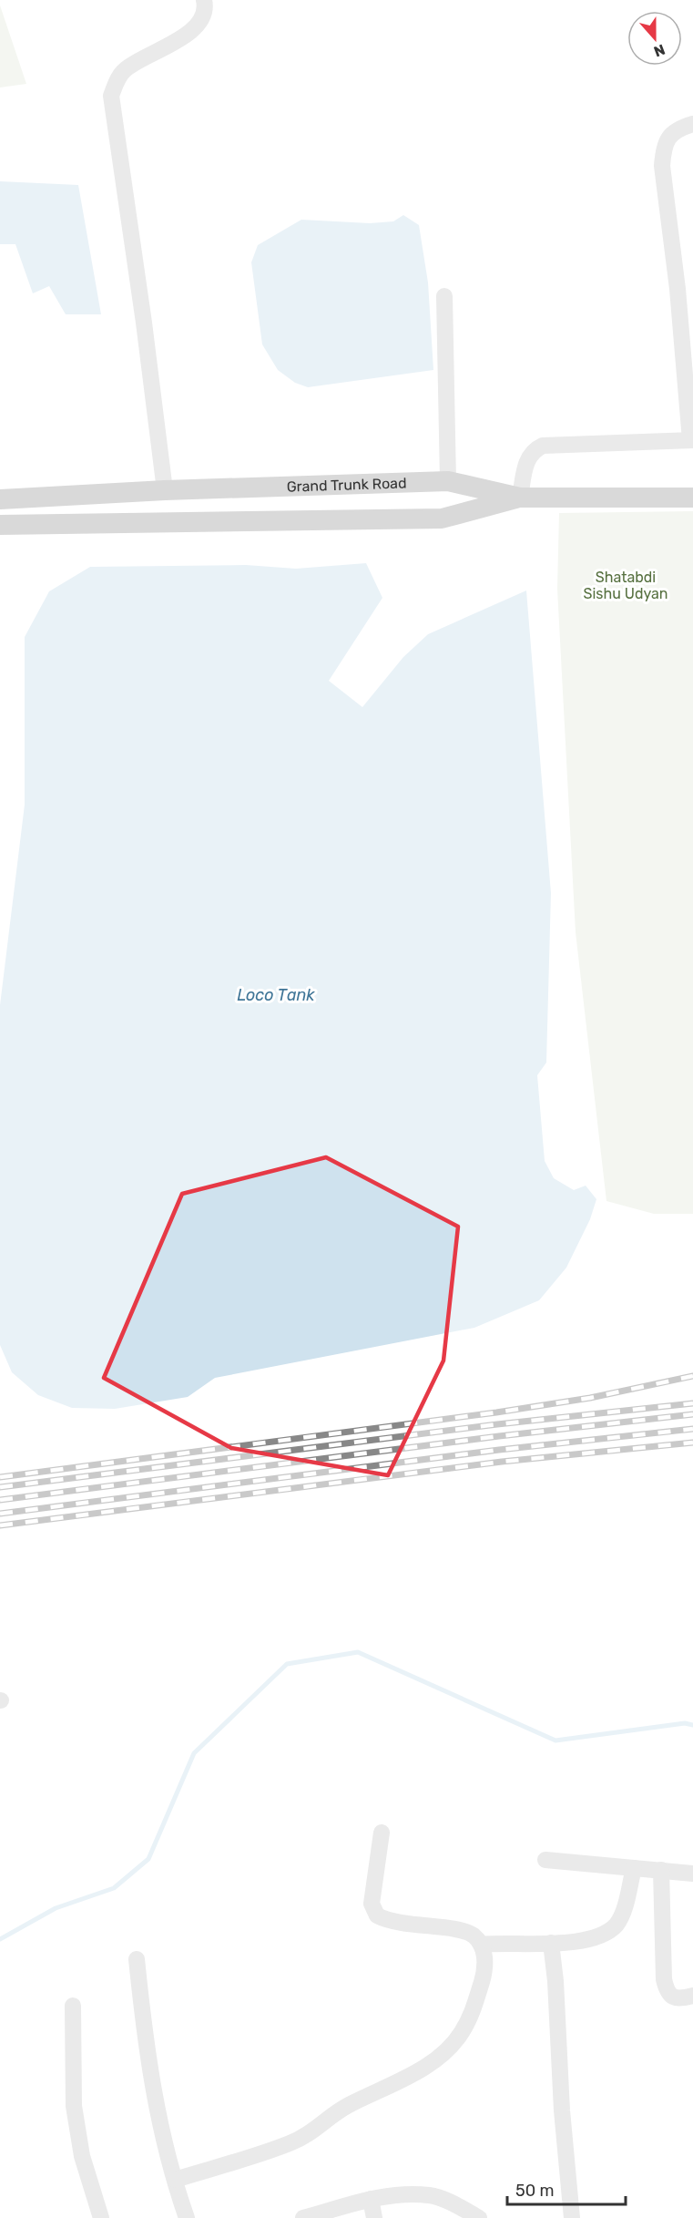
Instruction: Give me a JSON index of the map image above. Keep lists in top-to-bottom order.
{
  "streets": {
    "main road": ["Grand Trunk Road"]
  },
  "water": ["Loco Tank"],
  "parks": ["Shatabdi Sishu Udyan"],
  "scale_bar": "50 m",
  "north": "bottom"
}
